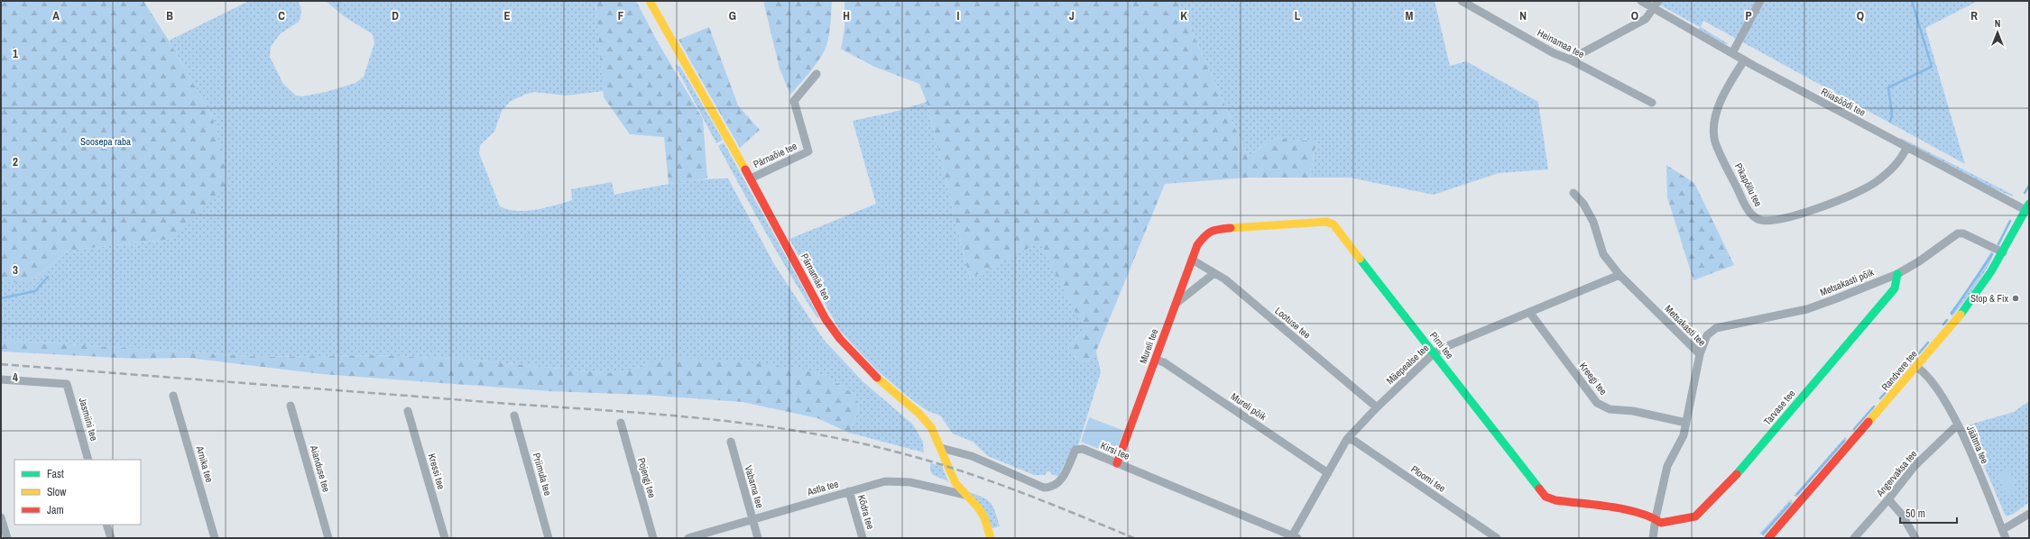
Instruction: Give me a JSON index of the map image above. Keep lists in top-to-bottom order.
{
  "streets": {
    "street": [
      "Heinamaa tee",
      "Riiasöödi tee",
      "Pärnaõie tee",
      "Pikapõllu tee",
      "Pärnamäe tee",
      "Metsakasti põik",
      "Lootuse tee",
      "Metsakasti tee",
      "Pirni tee",
      "Mureli tee",
      "Mäepealse tee",
      "Randvere tee",
      "Kreegi tee",
      "Mureli põik",
      "Tarvase tee",
      "Jasmiini tee",
      "Jäätma tee",
      "Kirsi tee",
      "Arnika tee",
      "Aianduse tee",
      "Kressi tee",
      "Angervaksa tee",
      "Priimula tee",
      "Pojengi tee",
      "Ploomi tee",
      "Vabarna tee",
      "Astla tee",
      "Kõdra tee"
    ]
  },
  "crossings": [
    ["Riiasöödi tee", "Pikapõllu tee"],
    ["Riiasöödi tee", "Randvere tee"],
    ["Pärnaõie tee", "Pärnamäe tee"],
    ["Pärnamäe tee", "Kirsi tee"],
    ["Pärnamäe tee", "Astla tee"],
    ["Metsakasti põik", "Metsakasti tee"],
    ["Metsakasti põik", "Randvere tee"],
    ["Metsakasti põik", "Tarvase tee"],
    ["Lootuse tee", "Mureli tee"],
    ["Lootuse tee", "Mäepealse tee"],
    ["Metsakasti tee", "Pirni tee"],
    ["Metsakasti tee", "Mäepealse tee"],
    ["Metsakasti tee", "Kreegi tee"],
    ["Metsakasti tee", "Tarvase tee"],
    ["Pirni tee", "Mureli tee"],
    ["Pirni tee", "Mäepealse tee"],
    ["Pirni tee", "Tarvase tee"],
    ["Mureli tee", "Mureli põik"],
    ["Mureli tee", "Kirsi tee"],
    ["Mäepealse tee", "Kreegi tee"],
    ["Mäepealse tee", "Mureli põik"],
    ["Mäepealse tee", "Kirsi tee"],
    ["Mäepealse tee", "Ploomi tee"],
    ["Randvere tee", "Jäätma tee"],
    ["Jäätma tee", "Angervaksa tee"],
    ["Vabarna tee", "Astla tee"],
    ["Astla tee", "Kõdra tee"]
  ],
  "parks": ["Soosepa raba"],
  "places": ["Stop & Fix"],
  "legend": ["Fast", "Slow", "Jam"],
  "scale_bar": "50 m",
  "north": "top",
  "grid": {
    "columns": [
      "A",
      "B",
      "C",
      "D",
      "E",
      "F",
      "G",
      "H",
      "I",
      "J",
      "K",
      "L",
      "M",
      "N",
      "O",
      "P",
      "Q",
      "R"
    ],
    "rows": [
      "1",
      "2",
      "3",
      "4"
    ]
  }
}
